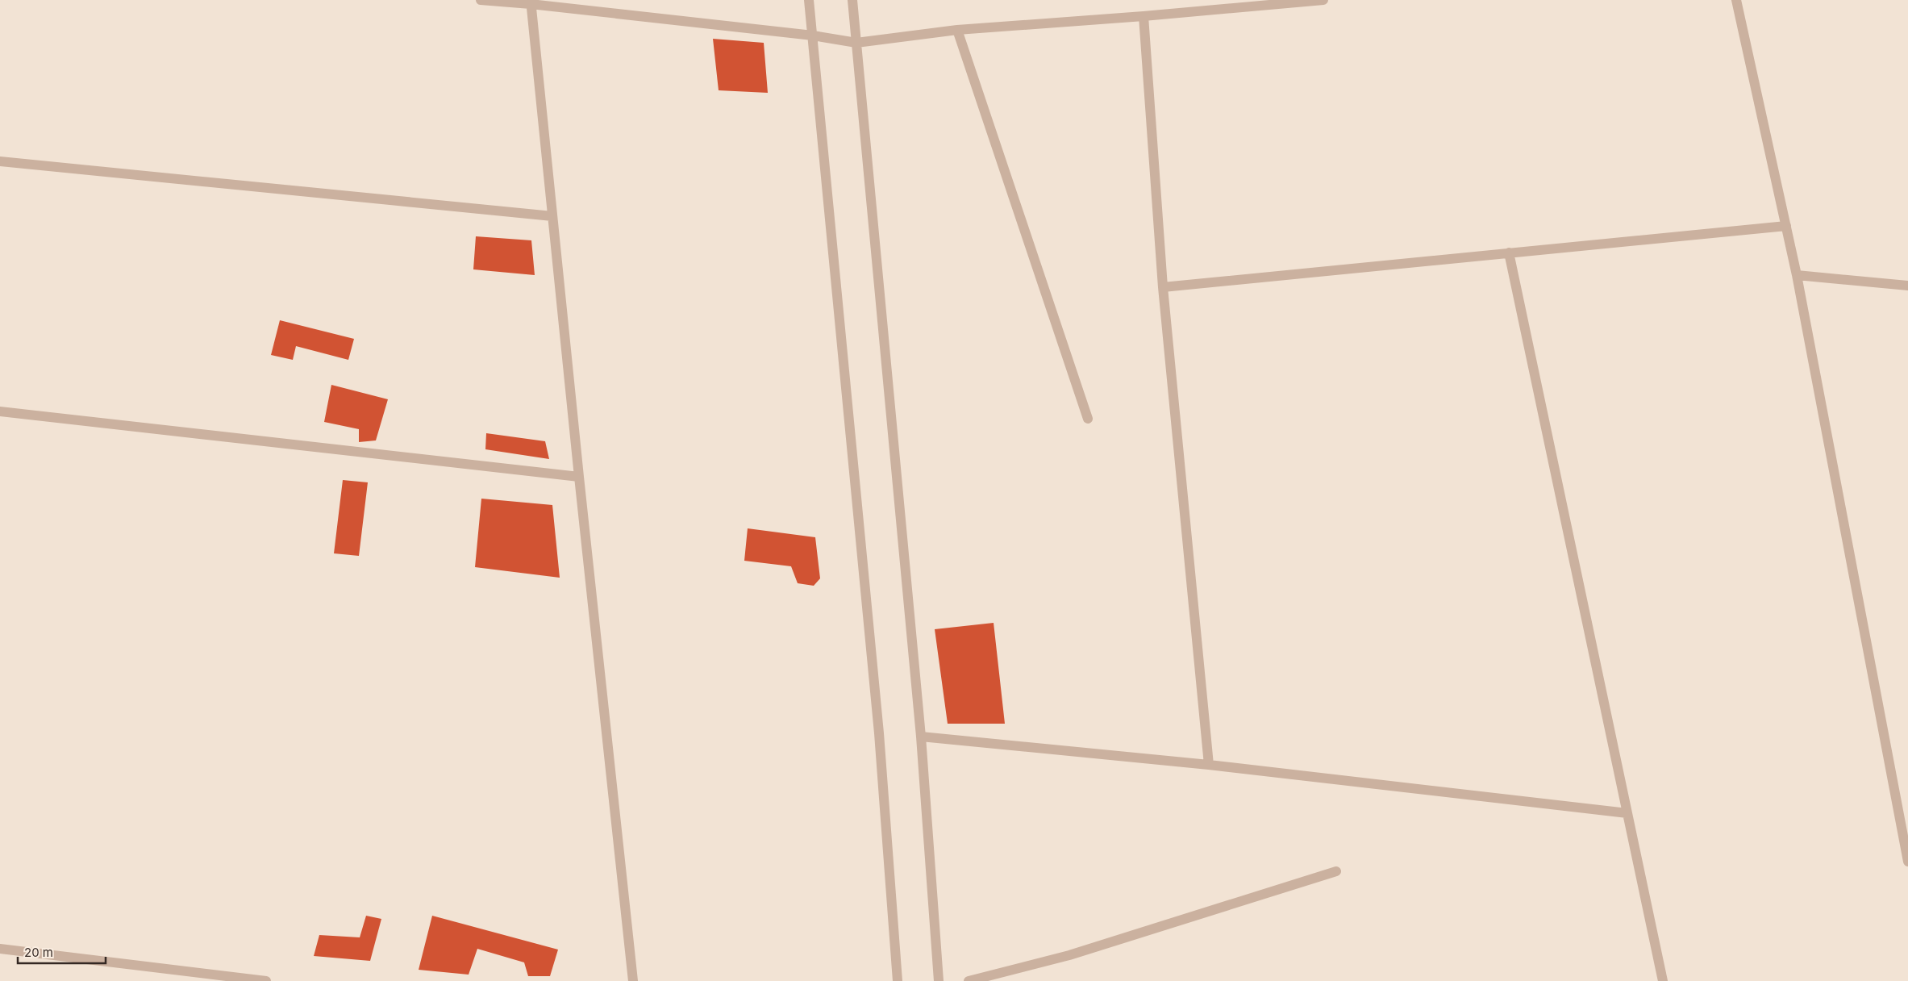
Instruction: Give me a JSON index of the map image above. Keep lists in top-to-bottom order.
{
  "scale_bar": "20 m"
}
